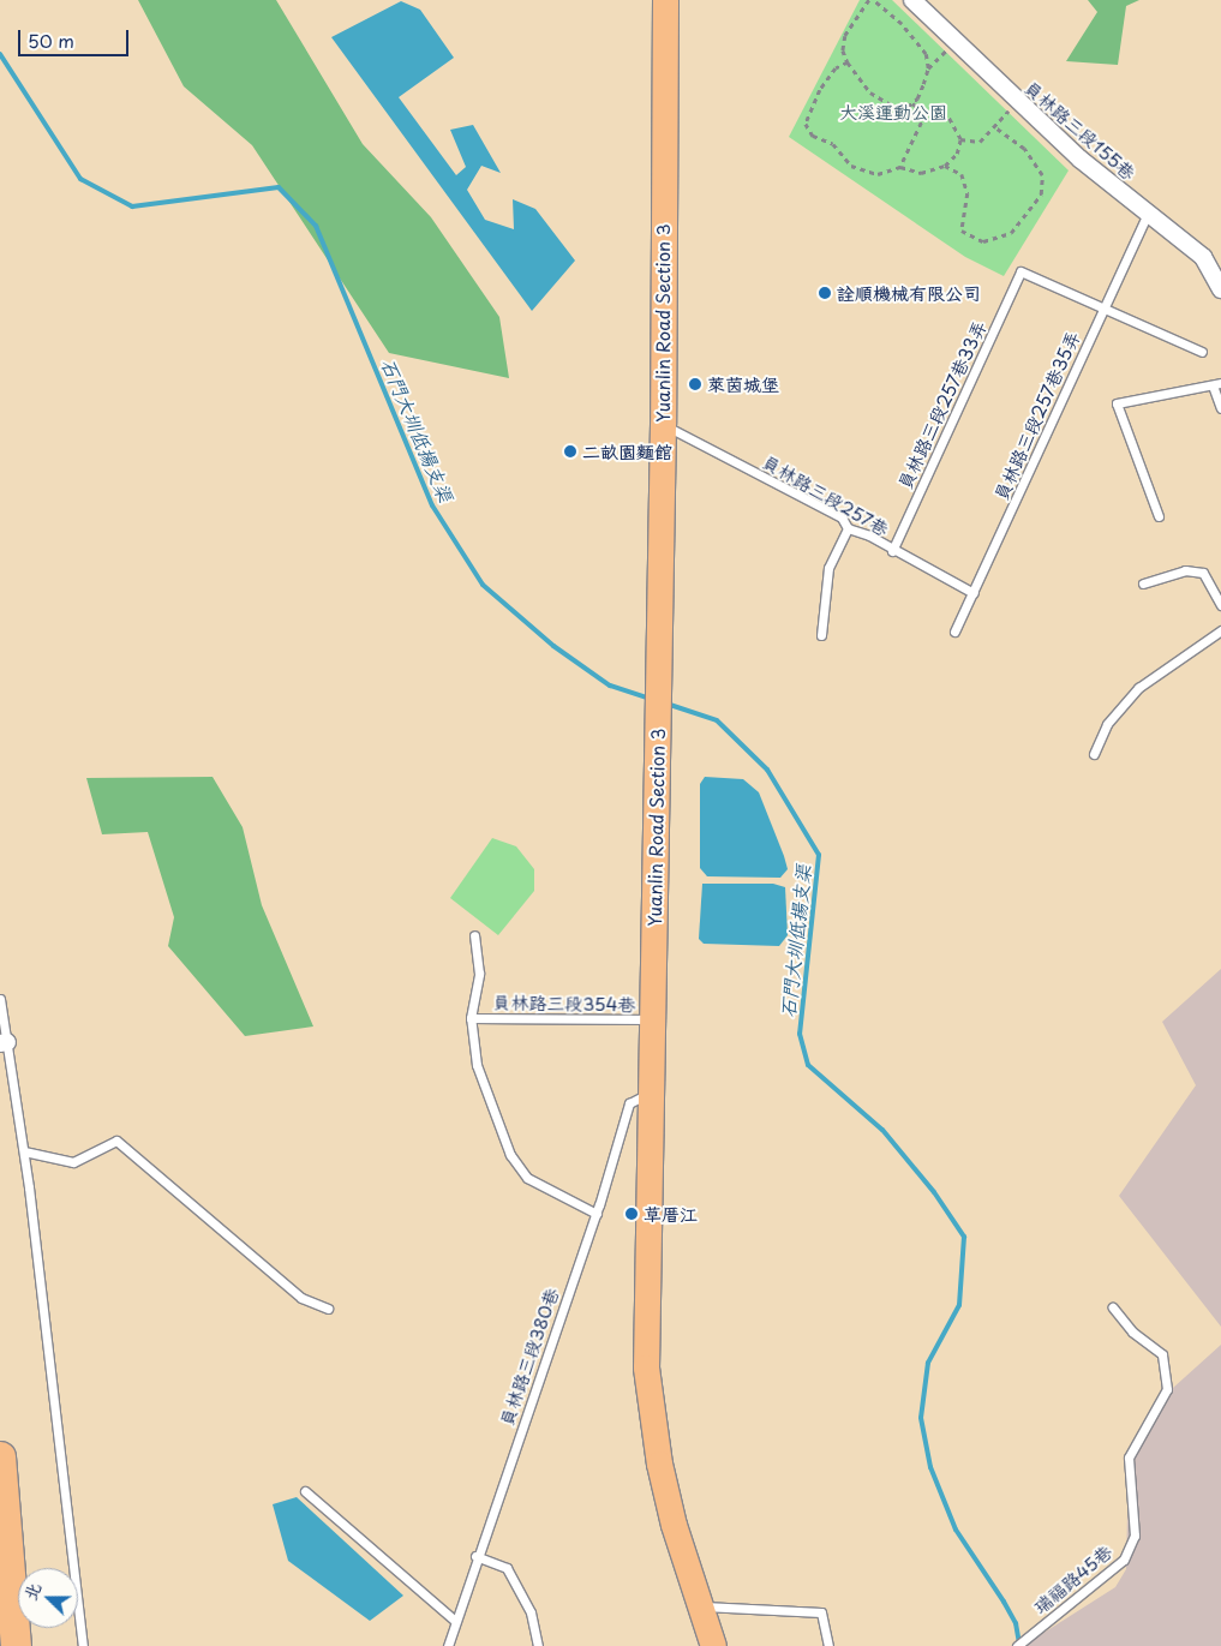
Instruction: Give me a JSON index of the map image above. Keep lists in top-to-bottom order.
{
  "streets": {
    "main road": ["Yuanlin Road Section 3"],
    "street": ["員林路三段155巷"],
    "lane": [
      "員林路三段257巷33弄",
      "員林路三段257巷35弄",
      "員林路三段257巷",
      "員林路三段354巷",
      "員林路三段380巷",
      "瑞福路45巷"
    ]
  },
  "crossings": [
    ["員林路三段155巷", "員林路三段257巷35弄"],
    ["Yuanlin Road Section 3", "員林路三段257巷"],
    ["Yuanlin Road Section 3", "員林路三段354巷"],
    ["Yuanlin Road Section 3", "員林路三段380巷"],
    ["員林路三段257巷33弄", "員林路三段257巷35弄"],
    ["員林路三段257巷33弄", "員林路三段257巷"],
    ["員林路三段257巷35弄", "員林路三段257巷"],
    ["員林路三段354巷", "員林路三段380巷"]
  ],
  "water": ["石門大圳低揚支渠"],
  "parks": ["大溪運動公園"],
  "places": [
    "詮順機械有限公司",
    "萊茵城堡",
    "二畝園麵館",
    "草厝江"
  ],
  "scale_bar": "50 m",
  "north": "left"
}
